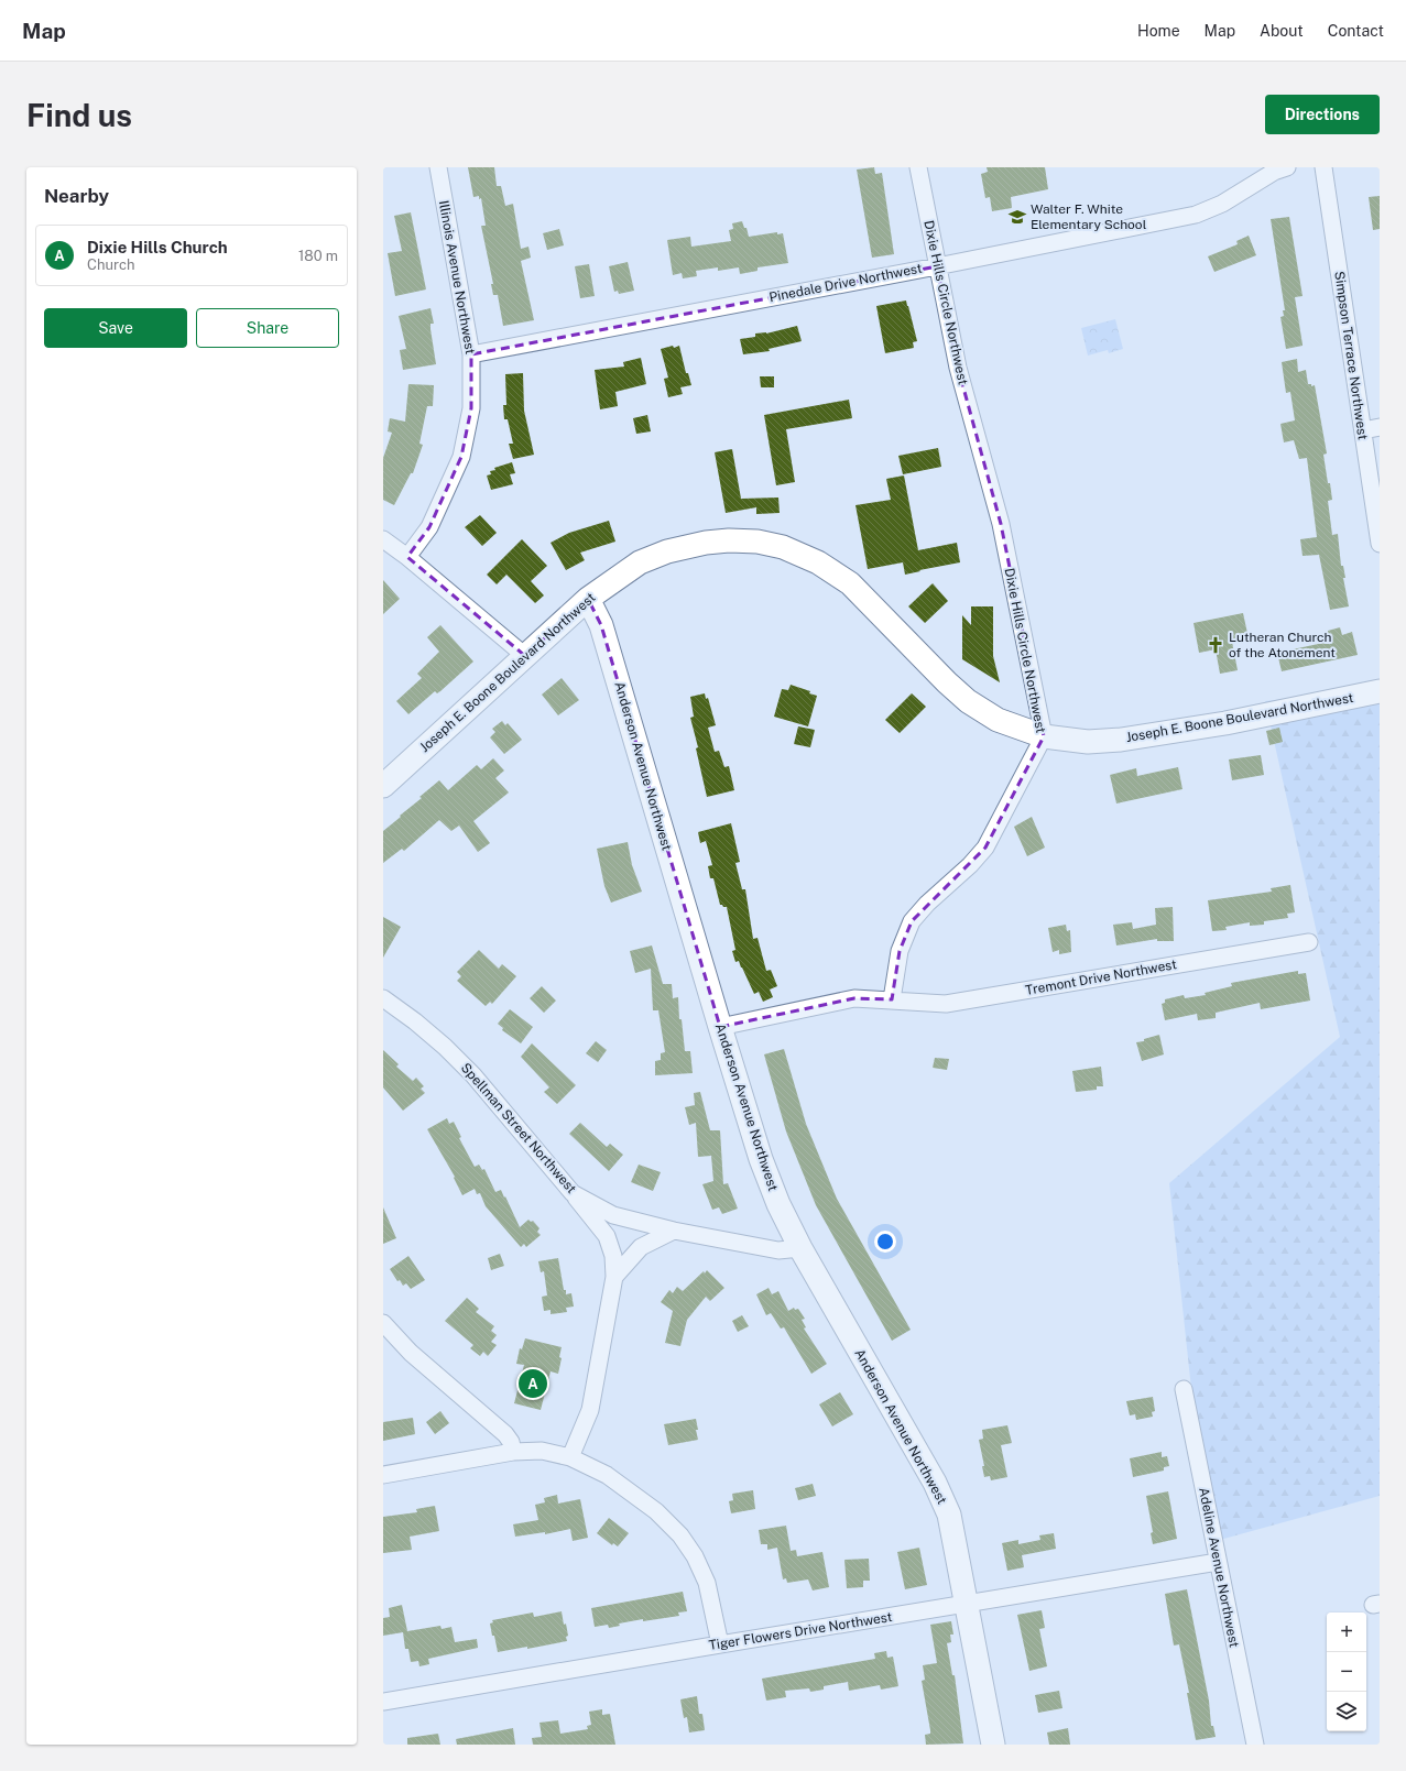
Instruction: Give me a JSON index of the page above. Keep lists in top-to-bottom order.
{
  "streets": {
    "street": [
      "Illinois Avenue Northwest",
      "Pinedale Drive Northwest",
      "Dixie Hills Circle Northwest",
      "Simpson Terrace Northwest",
      "Joseph E. Boone Boulevard Northwest",
      "Anderson Avenue Northwest",
      "Tremont Drive Northwest",
      "Spellman Street Northwest",
      "Adeline Avenue Northwest",
      "Tiger Flowers Drive Northwest"
    ]
  },
  "crossings": [
    ["Illinois Avenue Northwest", "Pinedale Drive Northwest"],
    ["Pinedale Drive Northwest", "Dixie Hills Circle Northwest"],
    ["Dixie Hills Circle Northwest", "Joseph E. Boone Boulevard Northwest"],
    ["Dixie Hills Circle Northwest", "Tremont Drive Northwest"],
    ["Joseph E. Boone Boulevard Northwest", "Anderson Avenue Northwest"],
    ["Anderson Avenue Northwest", "Spellman Street Northwest"],
    ["Anderson Avenue Northwest", "Tiger Flowers Drive Northwest"],
    ["Adeline Avenue Northwest", "Tiger Flowers Drive Northwest"]
  ],
  "places": {
    "school or university": ["Walter F. White Elementary School"],
    "church": ["Lutheran Church of the Atonement"]
  },
  "page": {
    "header": "Map",
    "nav": [
      "Home",
      "Map",
      "About",
      "Contact"
    ],
    "buttons": [
      "Directions",
      ["Save", "Share"]
    ],
    "title": "Find us",
    "heading": "Nearby",
    "list": [
      {
        "mark": "A",
        "name": "Dixie Hills Church",
        "note": "Church",
        "value": "180 m"
      }
    ],
    "pins": "A",
    "map_buttons": ["+", "−"]
  }
}
